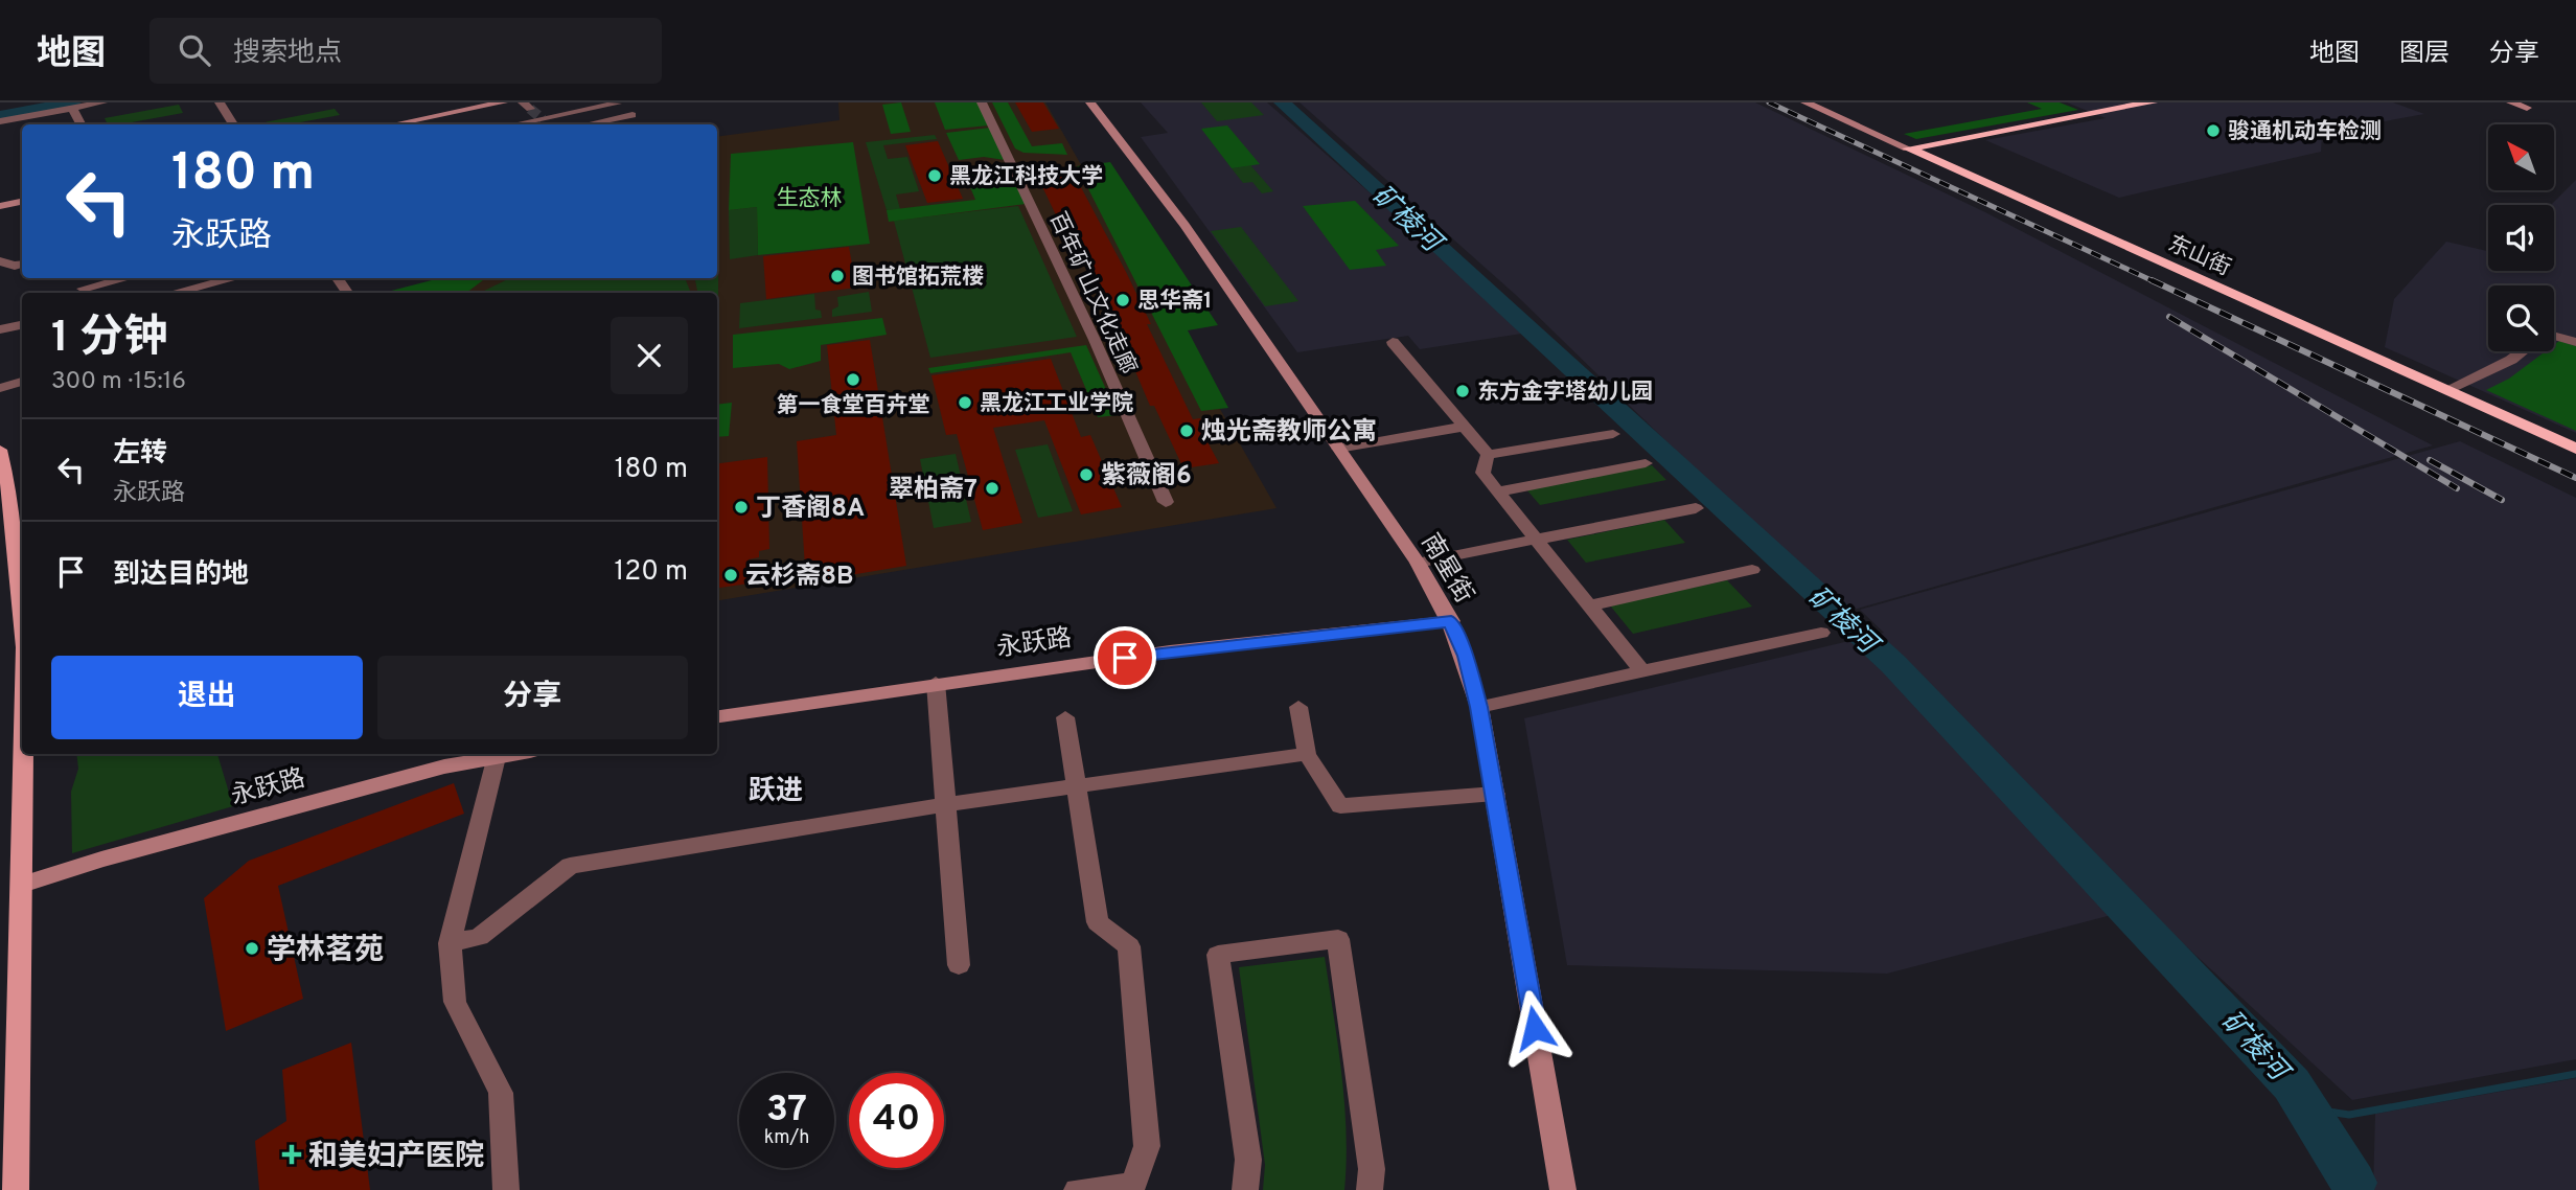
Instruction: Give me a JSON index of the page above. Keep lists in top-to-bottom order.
{
  "streets": {
    "highway": ["东山街"],
    "street": ["百年矿山文化走廊", "南星街", "永跃路"]
  },
  "crossings": [
    ["南星街", "永跃路"]
  ],
  "districts": ["跃进"],
  "water": ["矿棱河"],
  "parks": ["生态林"],
  "places": {
    "other": [
      "骏通机动车检测",
      "黑龙江科技大学",
      "图书馆拓荒楼",
      "思华斋1",
      "第一食堂百卉堂",
      "东方金字塔幼儿园",
      "黑龙江工业学院",
      "烛光斋教师公寓",
      "紫薇阁6",
      "翠柏斋7",
      "丁香阁8A",
      "云杉斋8B",
      "学林茗苑"
    ],
    "health": ["和美妇产医院"]
  },
  "north": "top left",
  "page": {
    "header": "地图",
    "search": "搜索地点",
    "nav": ["地图", "图层", "分享"],
    "turn": ["180 m", "永跃路"],
    "heading": ["1 分钟", "300 m · 15:16"],
    "list": [
      {
        "name": "左转",
        "note": "永跃路",
        "value": "180 m"
      },
      {
        "name": "到达目的地",
        "value": "120 m"
      }
    ],
    "buttons": ["退出", "分享"],
    "speed": "37 km/h",
    "limit": "40"
  }
}
